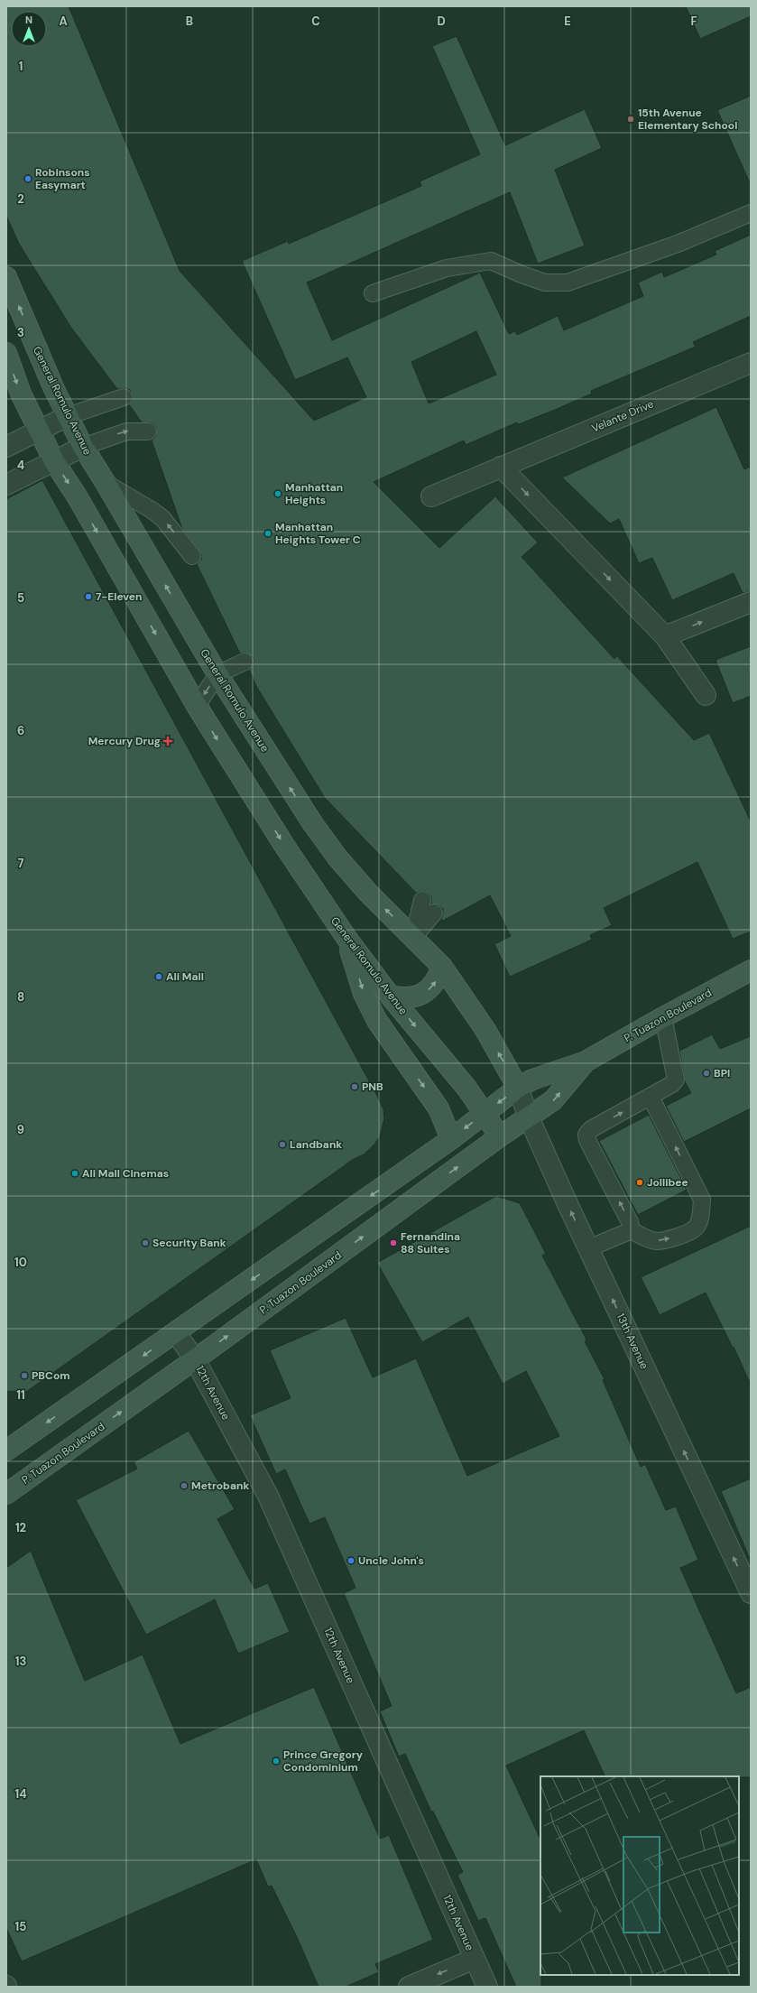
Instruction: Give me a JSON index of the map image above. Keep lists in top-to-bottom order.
{
  "streets": {
    "street": [
      "General Romulo Avenue",
      "Velante Drive",
      "P. Tuazon Boulevard",
      "13th Avenue",
      "12th Avenue"
    ]
  },
  "crossings": [
    ["General Romulo Avenue", "P. Tuazon Boulevard"],
    ["General Romulo Avenue", "13th Avenue"],
    ["P. Tuazon Boulevard", "13th Avenue"],
    ["P. Tuazon Boulevard", "12th Avenue"]
  ],
  "one_way": ["13th Avenue"],
  "places": {
    "other": [
      "15th Avenue Elementary School",
      "Robinsons Easymart",
      "Manhattan Heights",
      "Manhattan Heights Tower C",
      "7-Eleven",
      "Ali Mall",
      "BPI",
      "PNB",
      "Landbank",
      "Ali Mall Cinemas",
      "Jollibee",
      "Security Bank",
      "Fernandina 88 Suites",
      "PBCom",
      "Metrobank",
      "Uncle John's",
      "Prince Gregory Condominium"
    ],
    "health": ["Mercury Drug"]
  },
  "north": "top",
  "grid": {
    "columns": [
      "A",
      "B",
      "C",
      "D",
      "E",
      "F"
    ],
    "rows": [
      "1",
      "2",
      "3",
      "4",
      "5",
      "6",
      "7",
      "8",
      "9",
      "10",
      "11",
      "12",
      "13",
      "14",
      "15"
    ]
  }
}
